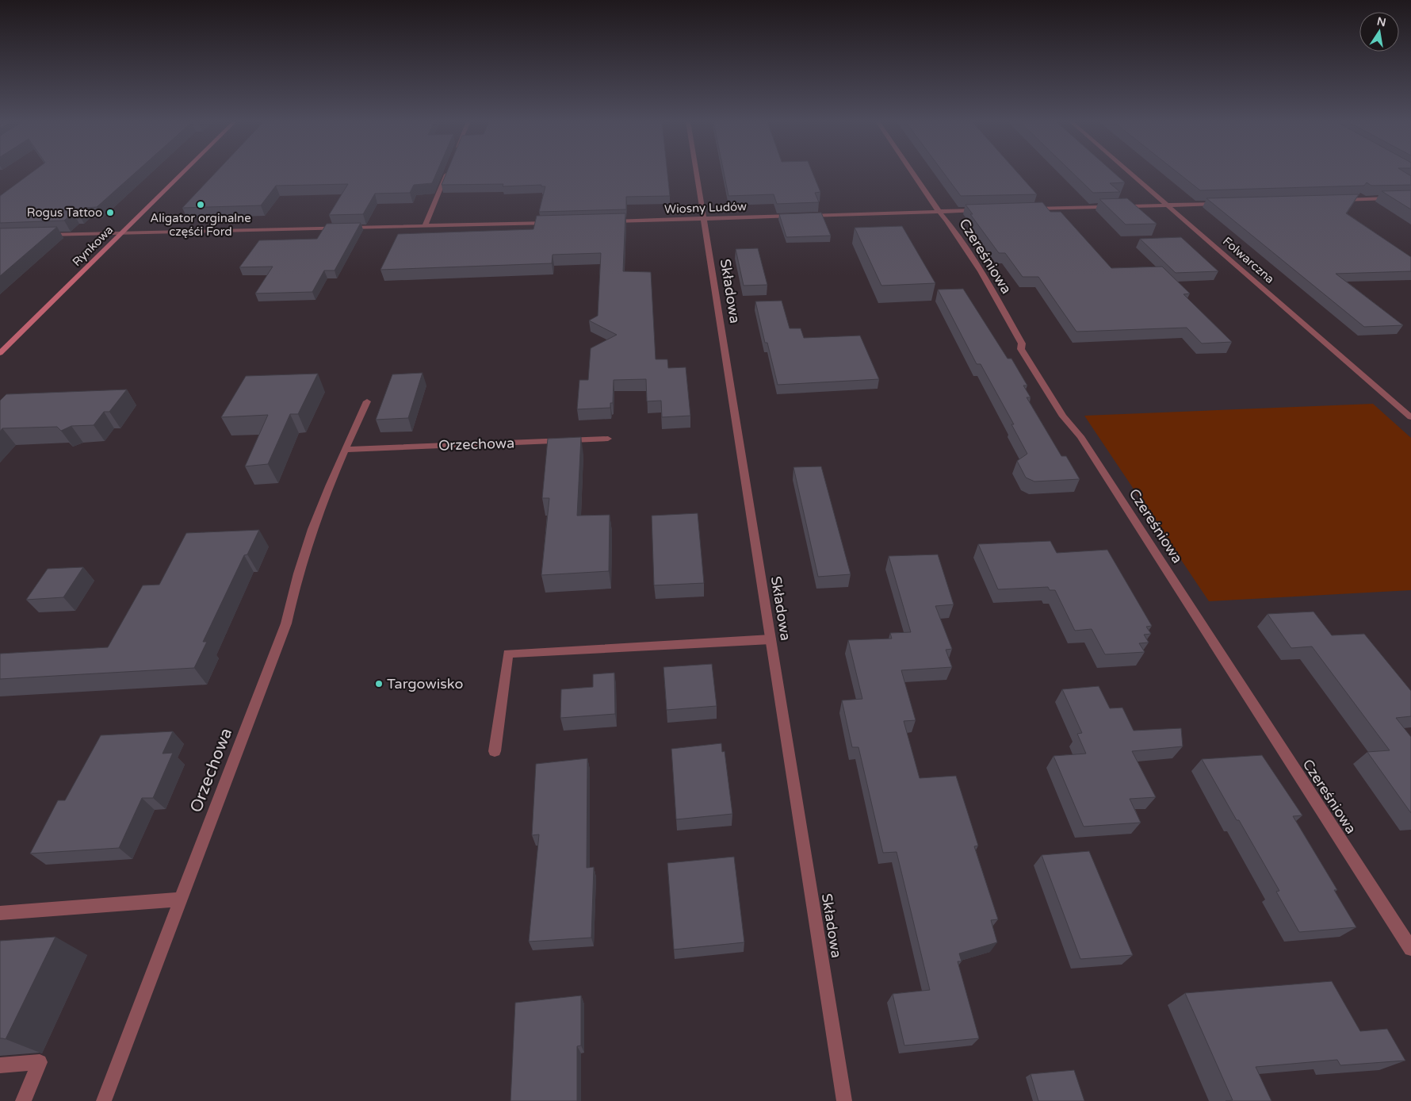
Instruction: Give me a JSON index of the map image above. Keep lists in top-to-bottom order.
{
  "streets": {
    "street": [
      "Wiosny Ludów",
      "Rynkowa",
      "Czereśniowa",
      "Folwarczna",
      "Składowa",
      "Orzechowa"
    ]
  },
  "crossings": [
    ["Wiosny Ludów", "Składowa"]
  ],
  "places": ["Aligator orginalne częśći Ford", "Rogus Tattoo", "Targowisko"],
  "north": "top"
}
